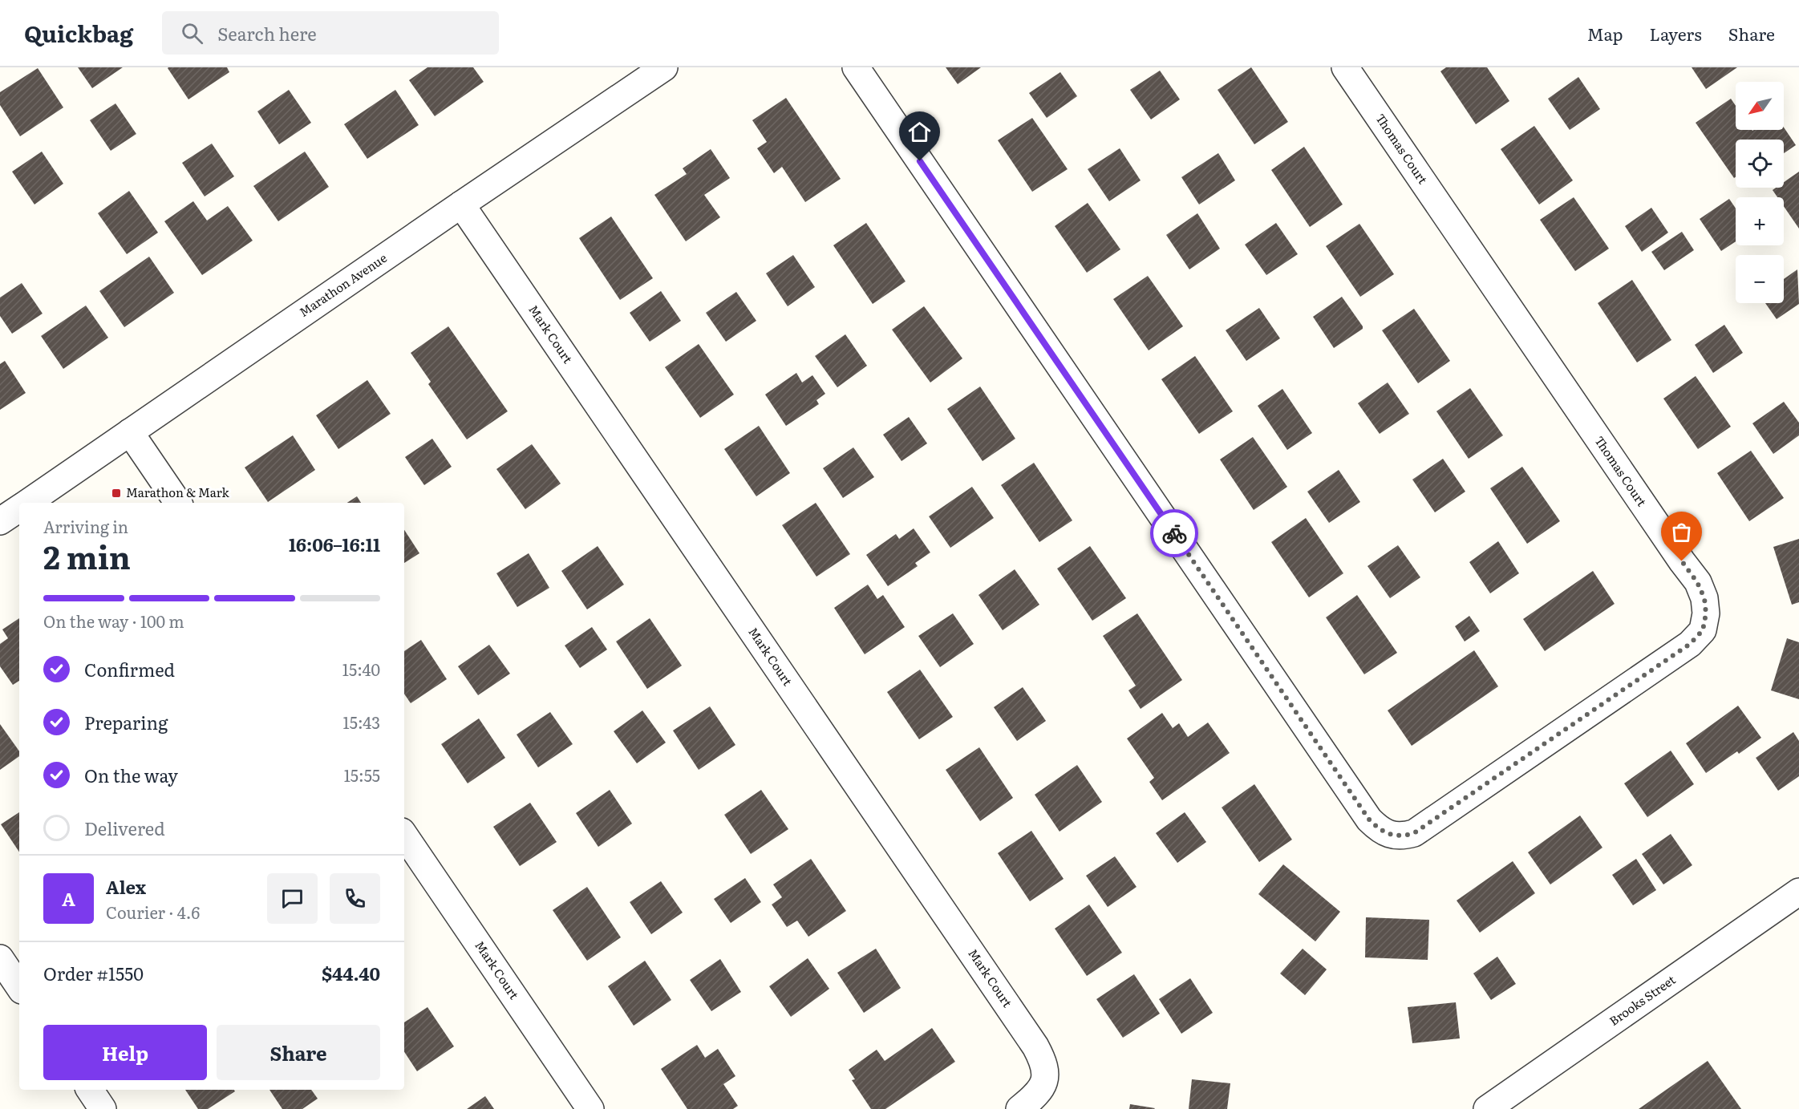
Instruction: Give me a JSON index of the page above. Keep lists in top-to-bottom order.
{
  "streets": {
    "street": [
      "Thomas Court",
      "Marathon Avenue",
      "Mark Court",
      "Brooks Street"
    ]
  },
  "crossings": [
    ["Marathon Avenue", "Mark Court"]
  ],
  "places": {
    "transit": ["Marathon & Mark"]
  },
  "north": "bottom left",
  "page": {
    "header": "Quickbag",
    "search": "Search here",
    "nav": ["Map", "Layers", "Share"],
    "map_buttons": ["+", "−"],
    "heading": ["2 min", "Arriving in", "16:06–16:11"],
    "panel": [
      "Alex",
      "Courier · 4.6",
      "Order #1550",
      "$44.40"
    ],
    "bar": "On the way · 100 m",
    "list": [
      ["Confirmed", "15:40"],
      ["Preparing", "15:43"],
      ["On the way", "15:55"],
      "Delivered"
    ],
    "round": "A",
    "buttons": ["Help", "Share"]
  }
}
